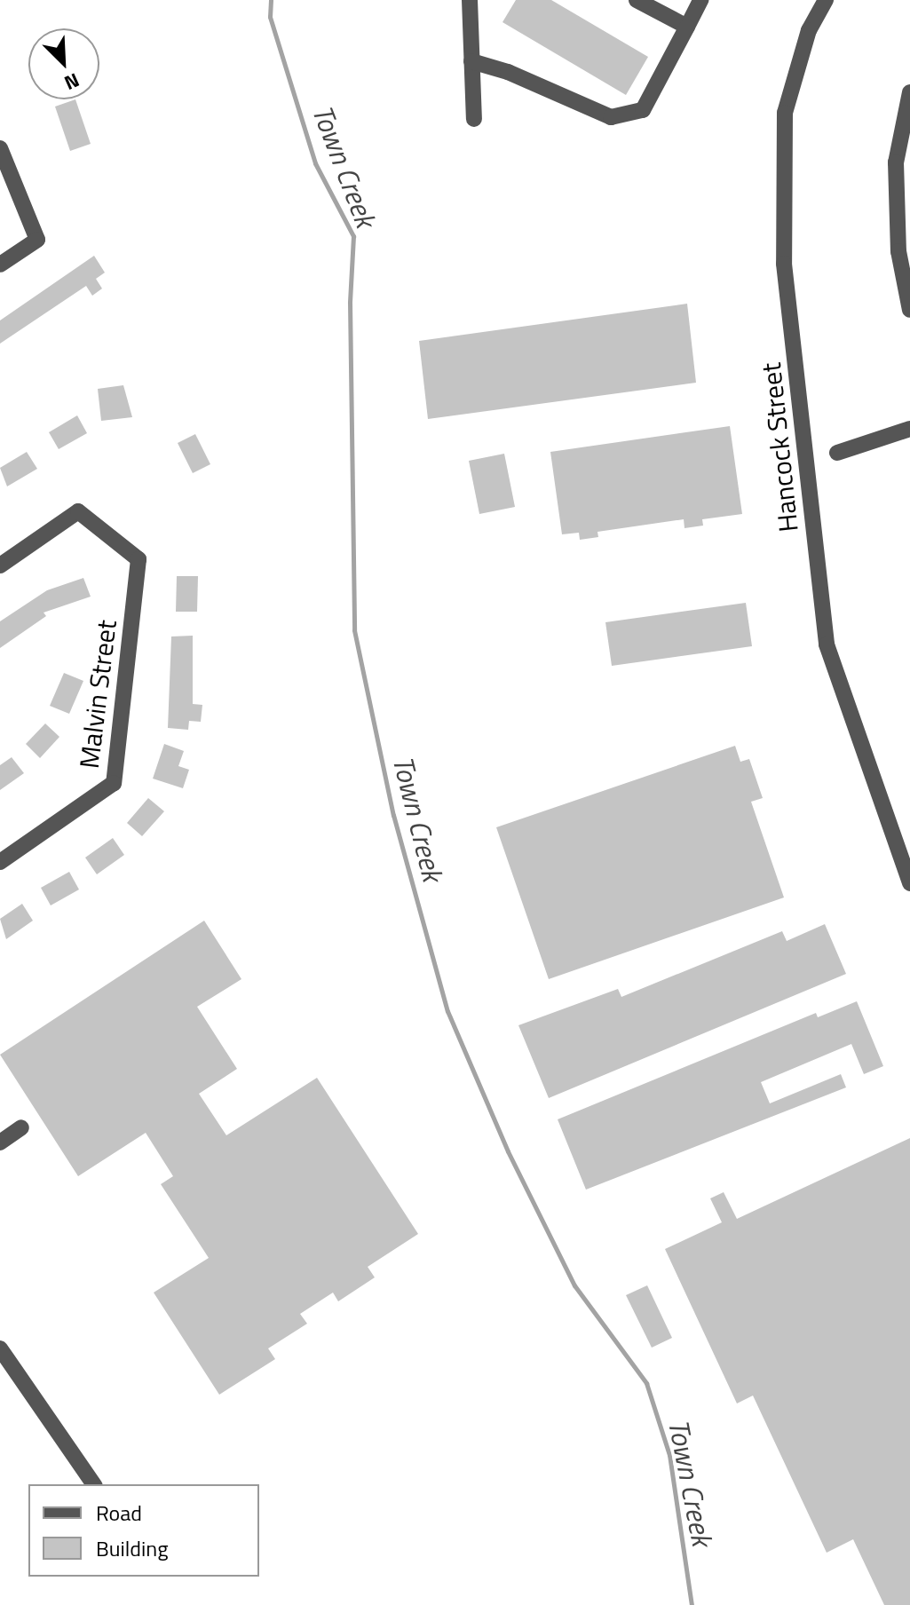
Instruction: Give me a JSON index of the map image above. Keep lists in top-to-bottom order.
{
  "streets": {
    "street": ["Hancock Street", "Malvin Street"]
  },
  "water": ["Town Creek"],
  "legend": ["Road", "Building"],
  "north": "bottom right"
}
